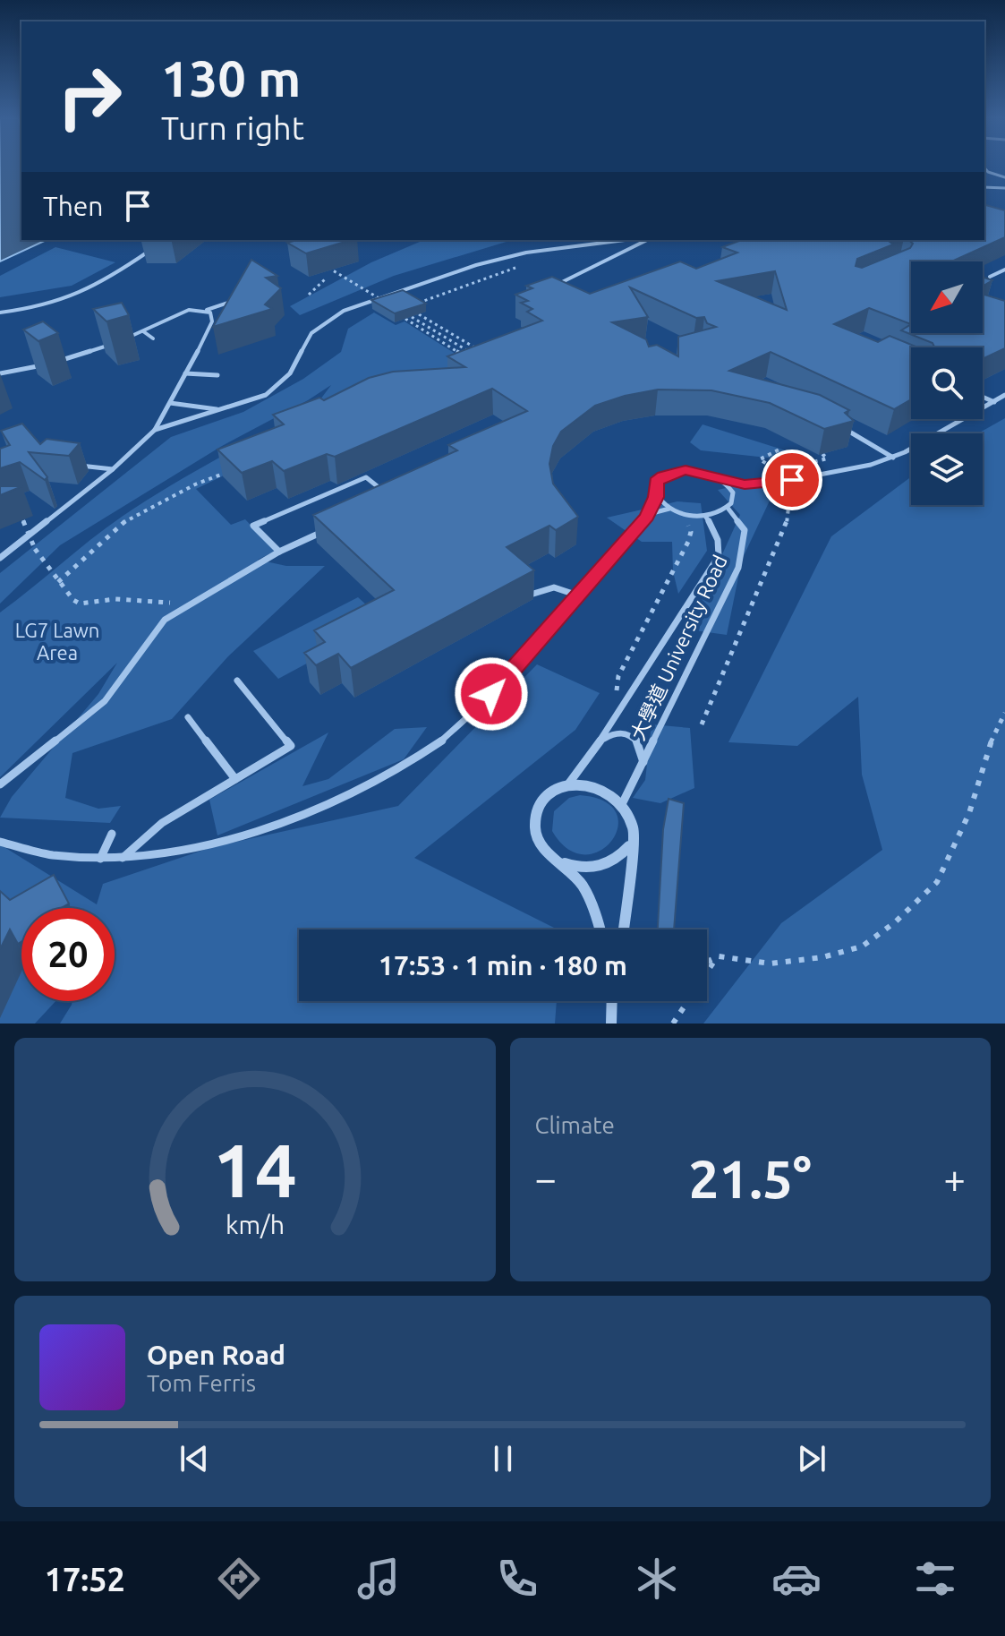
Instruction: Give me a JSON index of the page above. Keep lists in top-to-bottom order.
{
  "streets": {
    "street": ["大學道 University Road"]
  },
  "parks": ["LG7 Lawn Area"],
  "north": "bottom left",
  "page": {
    "turn": ["130 m", "Turn right"],
    "then": "Then",
    "limit": "20",
    "trip": "17:53 · 1 min · 180 m",
    "tile": "Climate",
    "heat": ["−", "21.5°", "+"],
    "song": ["Open Road", "Tom Ferris"],
    "tabs": "17:52",
    "gauge": ["14", "km/h"]
  }
}
